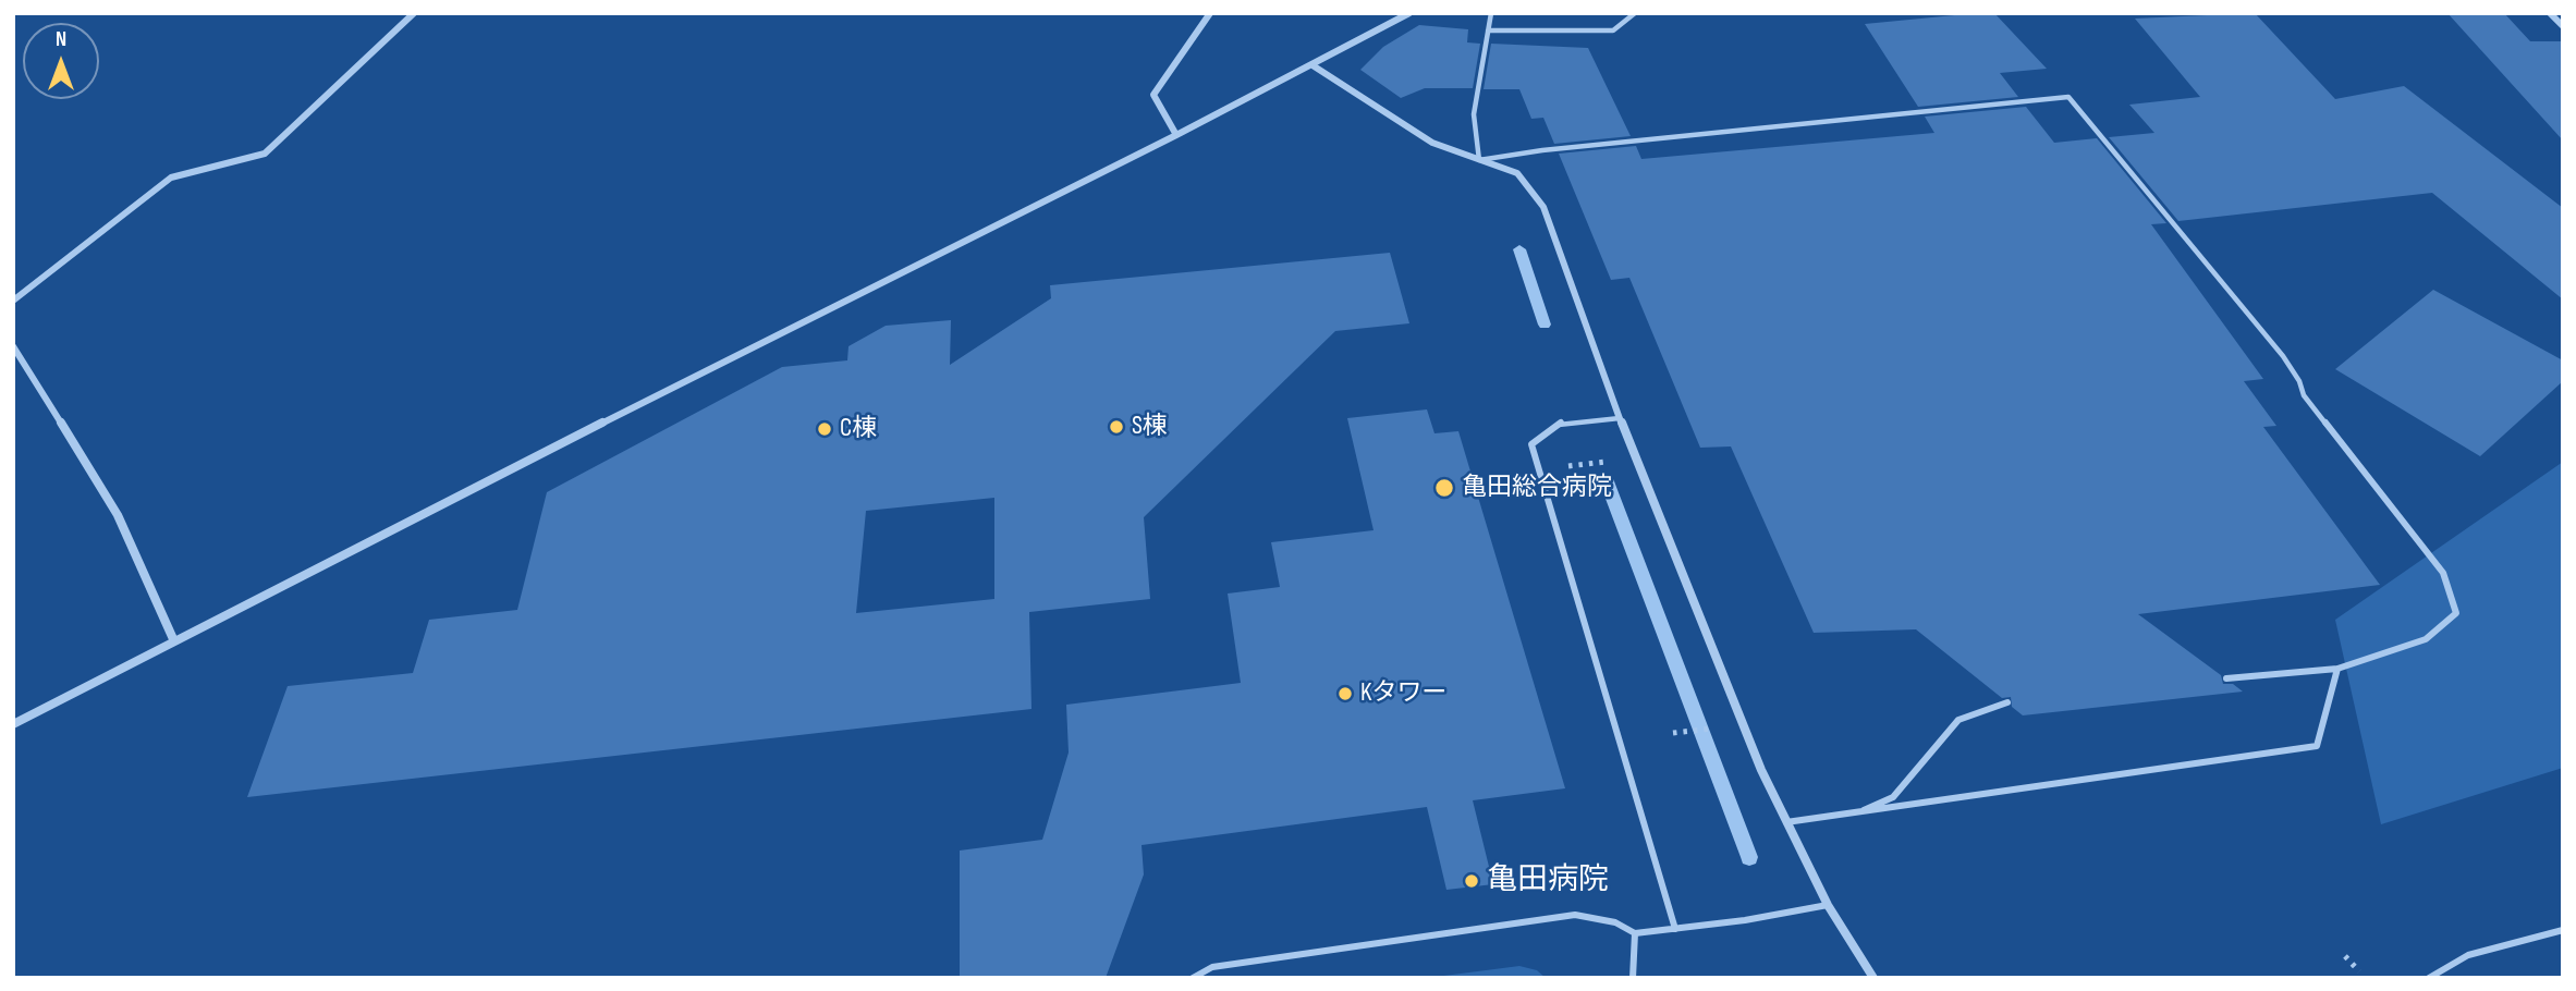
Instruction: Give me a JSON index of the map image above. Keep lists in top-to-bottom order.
{
  "places": [
    "S棟",
    "C棟",
    "亀田総合病院",
    "Kタワー",
    "亀田病院"
  ],
  "north": "top"
}
